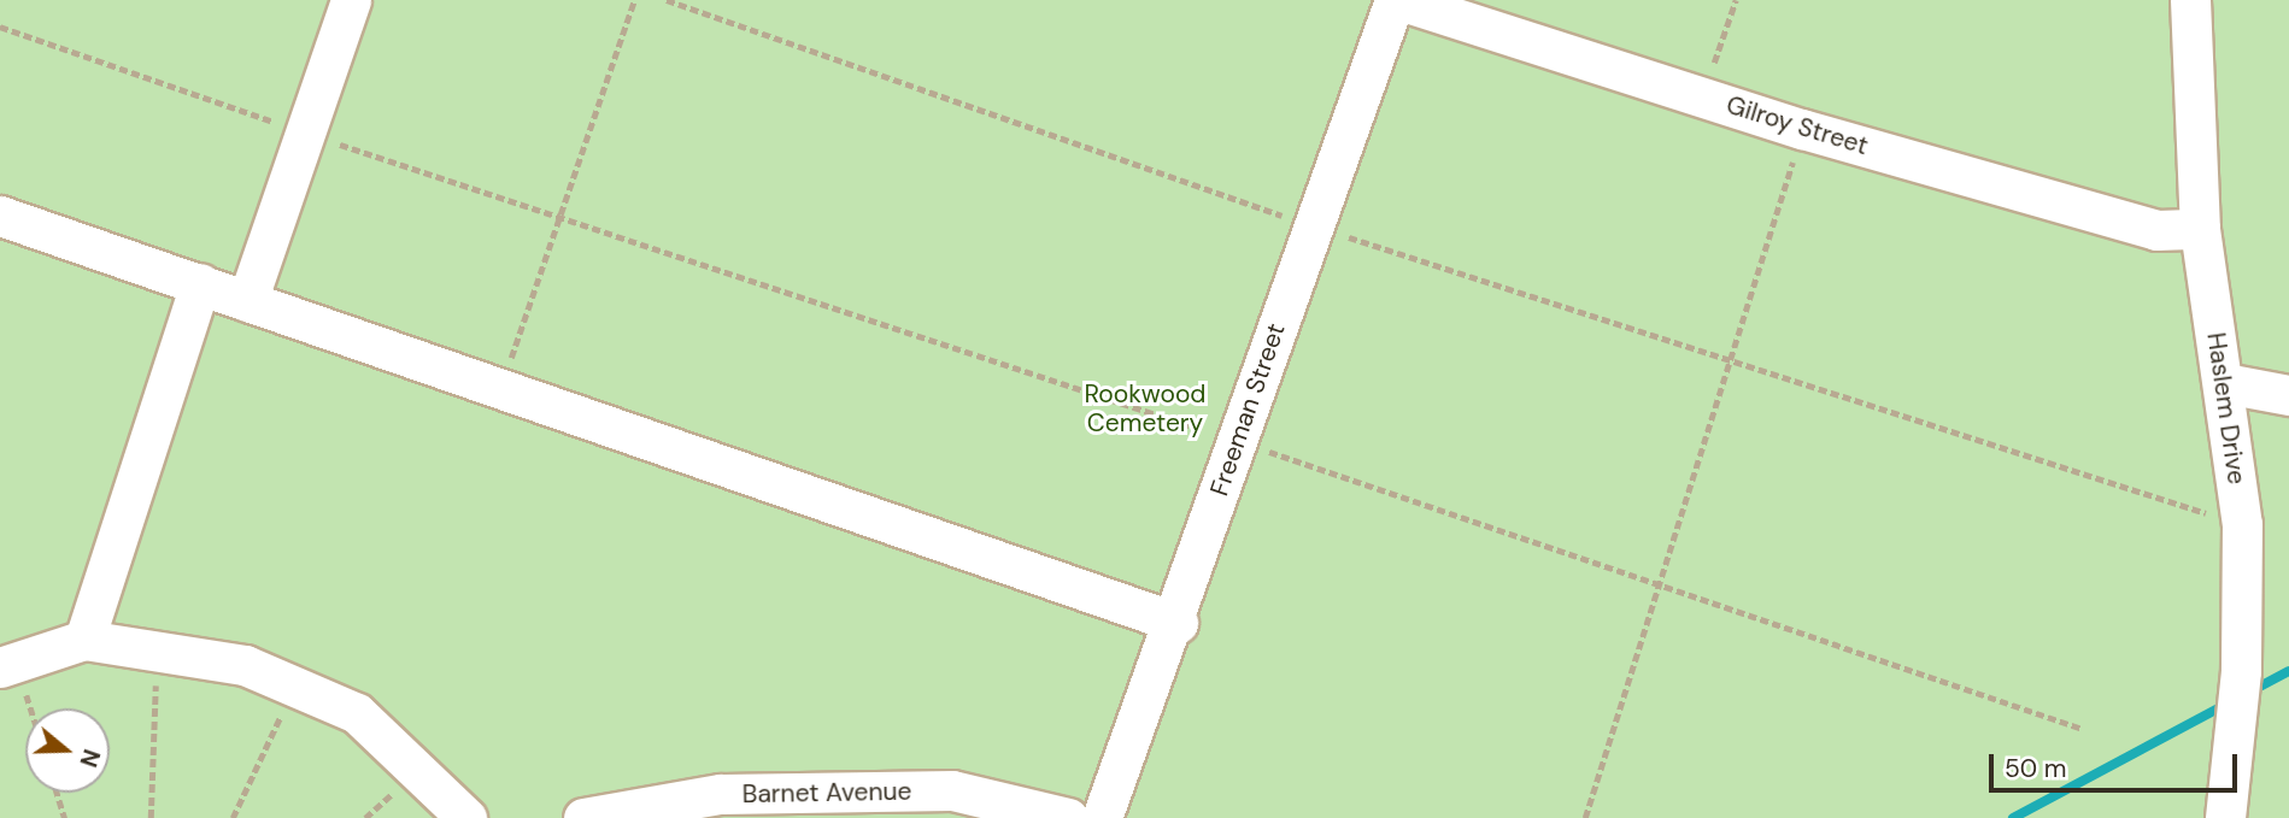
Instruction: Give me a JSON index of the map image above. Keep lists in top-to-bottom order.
{
  "streets": {
    "street": [
      "Gilroy Street",
      "Haslem Drive",
      "Freeman Street",
      "Barnet Avenue"
    ]
  },
  "crossings": [
    ["Gilroy Street", "Haslem Drive"],
    ["Gilroy Street", "Freeman Street"]
  ],
  "parks": ["Rookwood Cemetery"],
  "scale_bar": "50 m",
  "north": "right"
}
